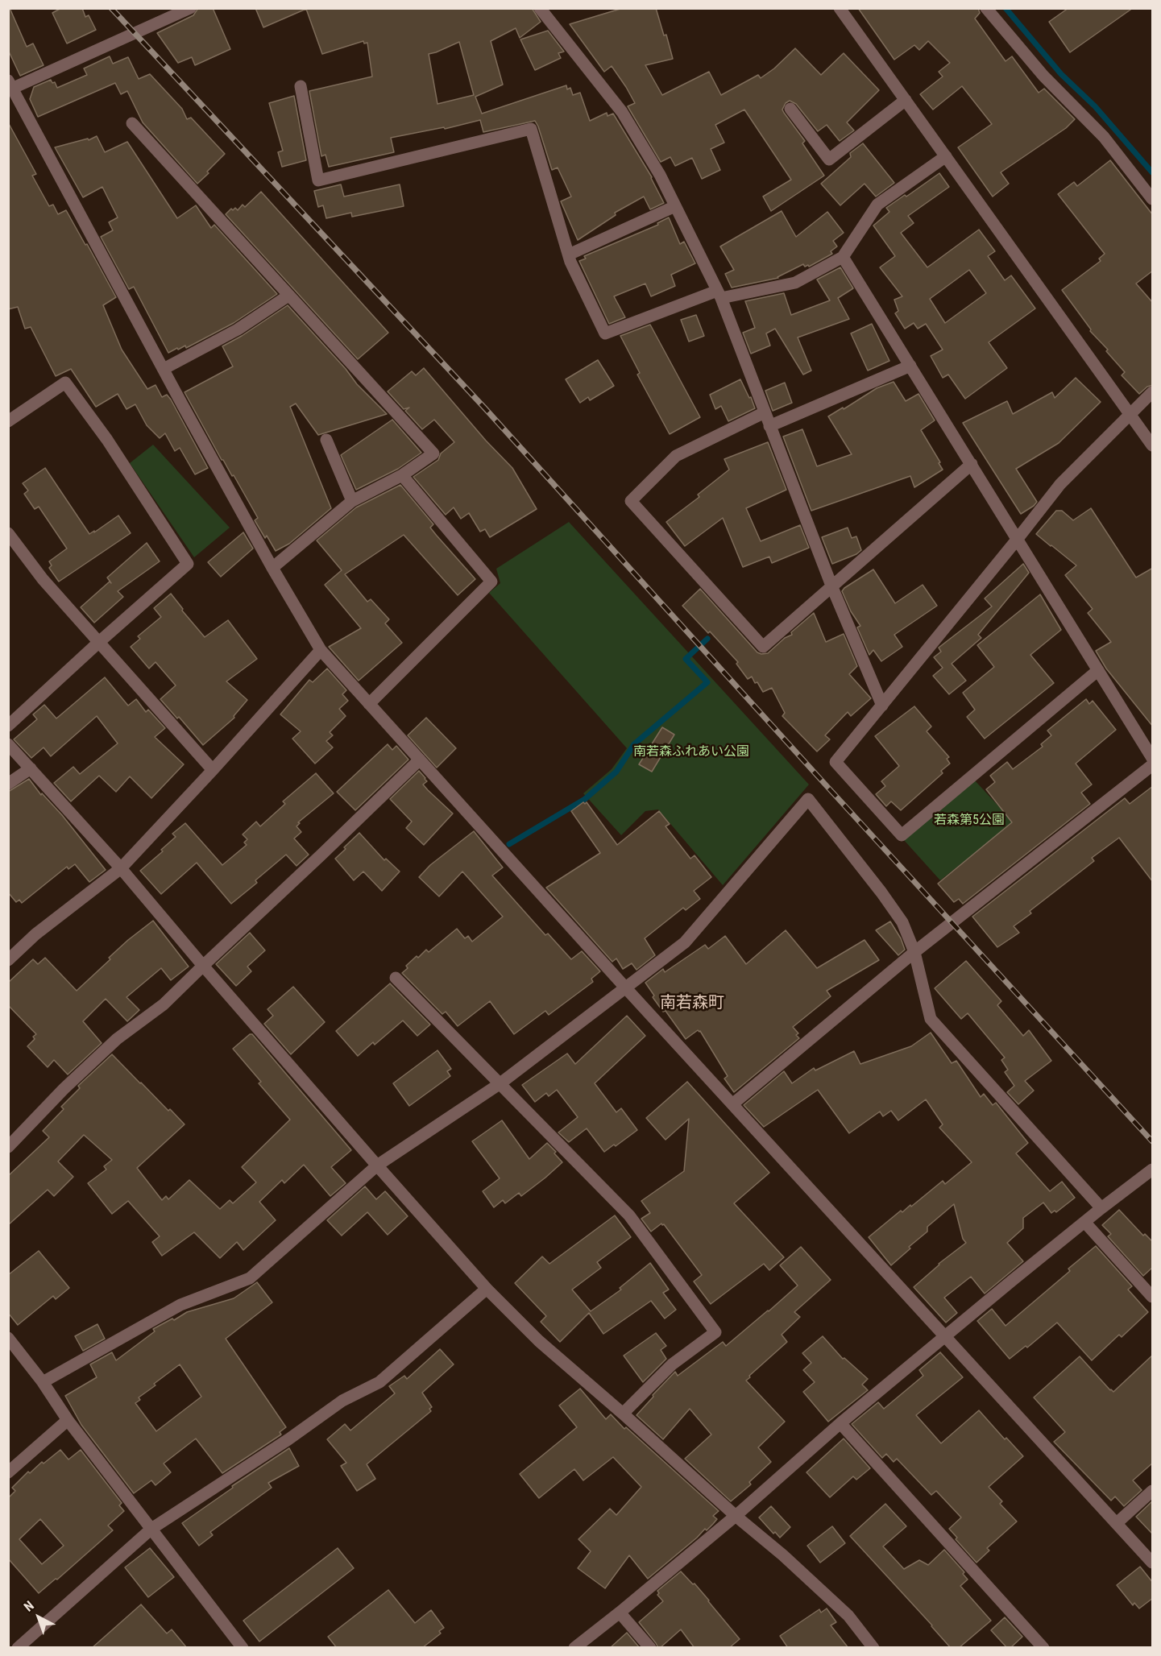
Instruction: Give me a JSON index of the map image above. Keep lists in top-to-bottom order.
{
  "districts": ["南若森町"],
  "parks": ["南若森ふれあい公園", "若森第5公園"],
  "north": "top left"
}
